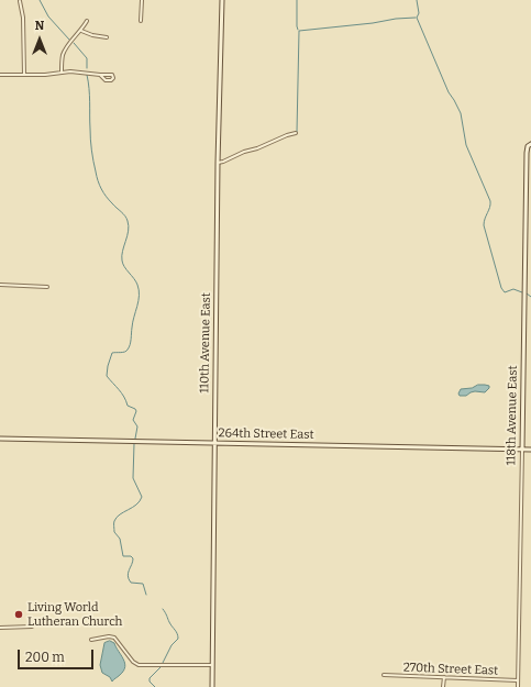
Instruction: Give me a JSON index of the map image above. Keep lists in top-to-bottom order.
{
  "streets": {
    "street": [
      "110th Avenue East",
      "118th Avenue East",
      "264th Street East",
      "270th Street East"
    ]
  },
  "crossings": [
    ["110th Avenue East", "264th Street East"],
    ["118th Avenue East", "264th Street East"],
    ["118th Avenue East", "270th Street East"]
  ],
  "places": ["Living World Lutheran Church"],
  "scale_bar": "200 m",
  "north": "top"
}
